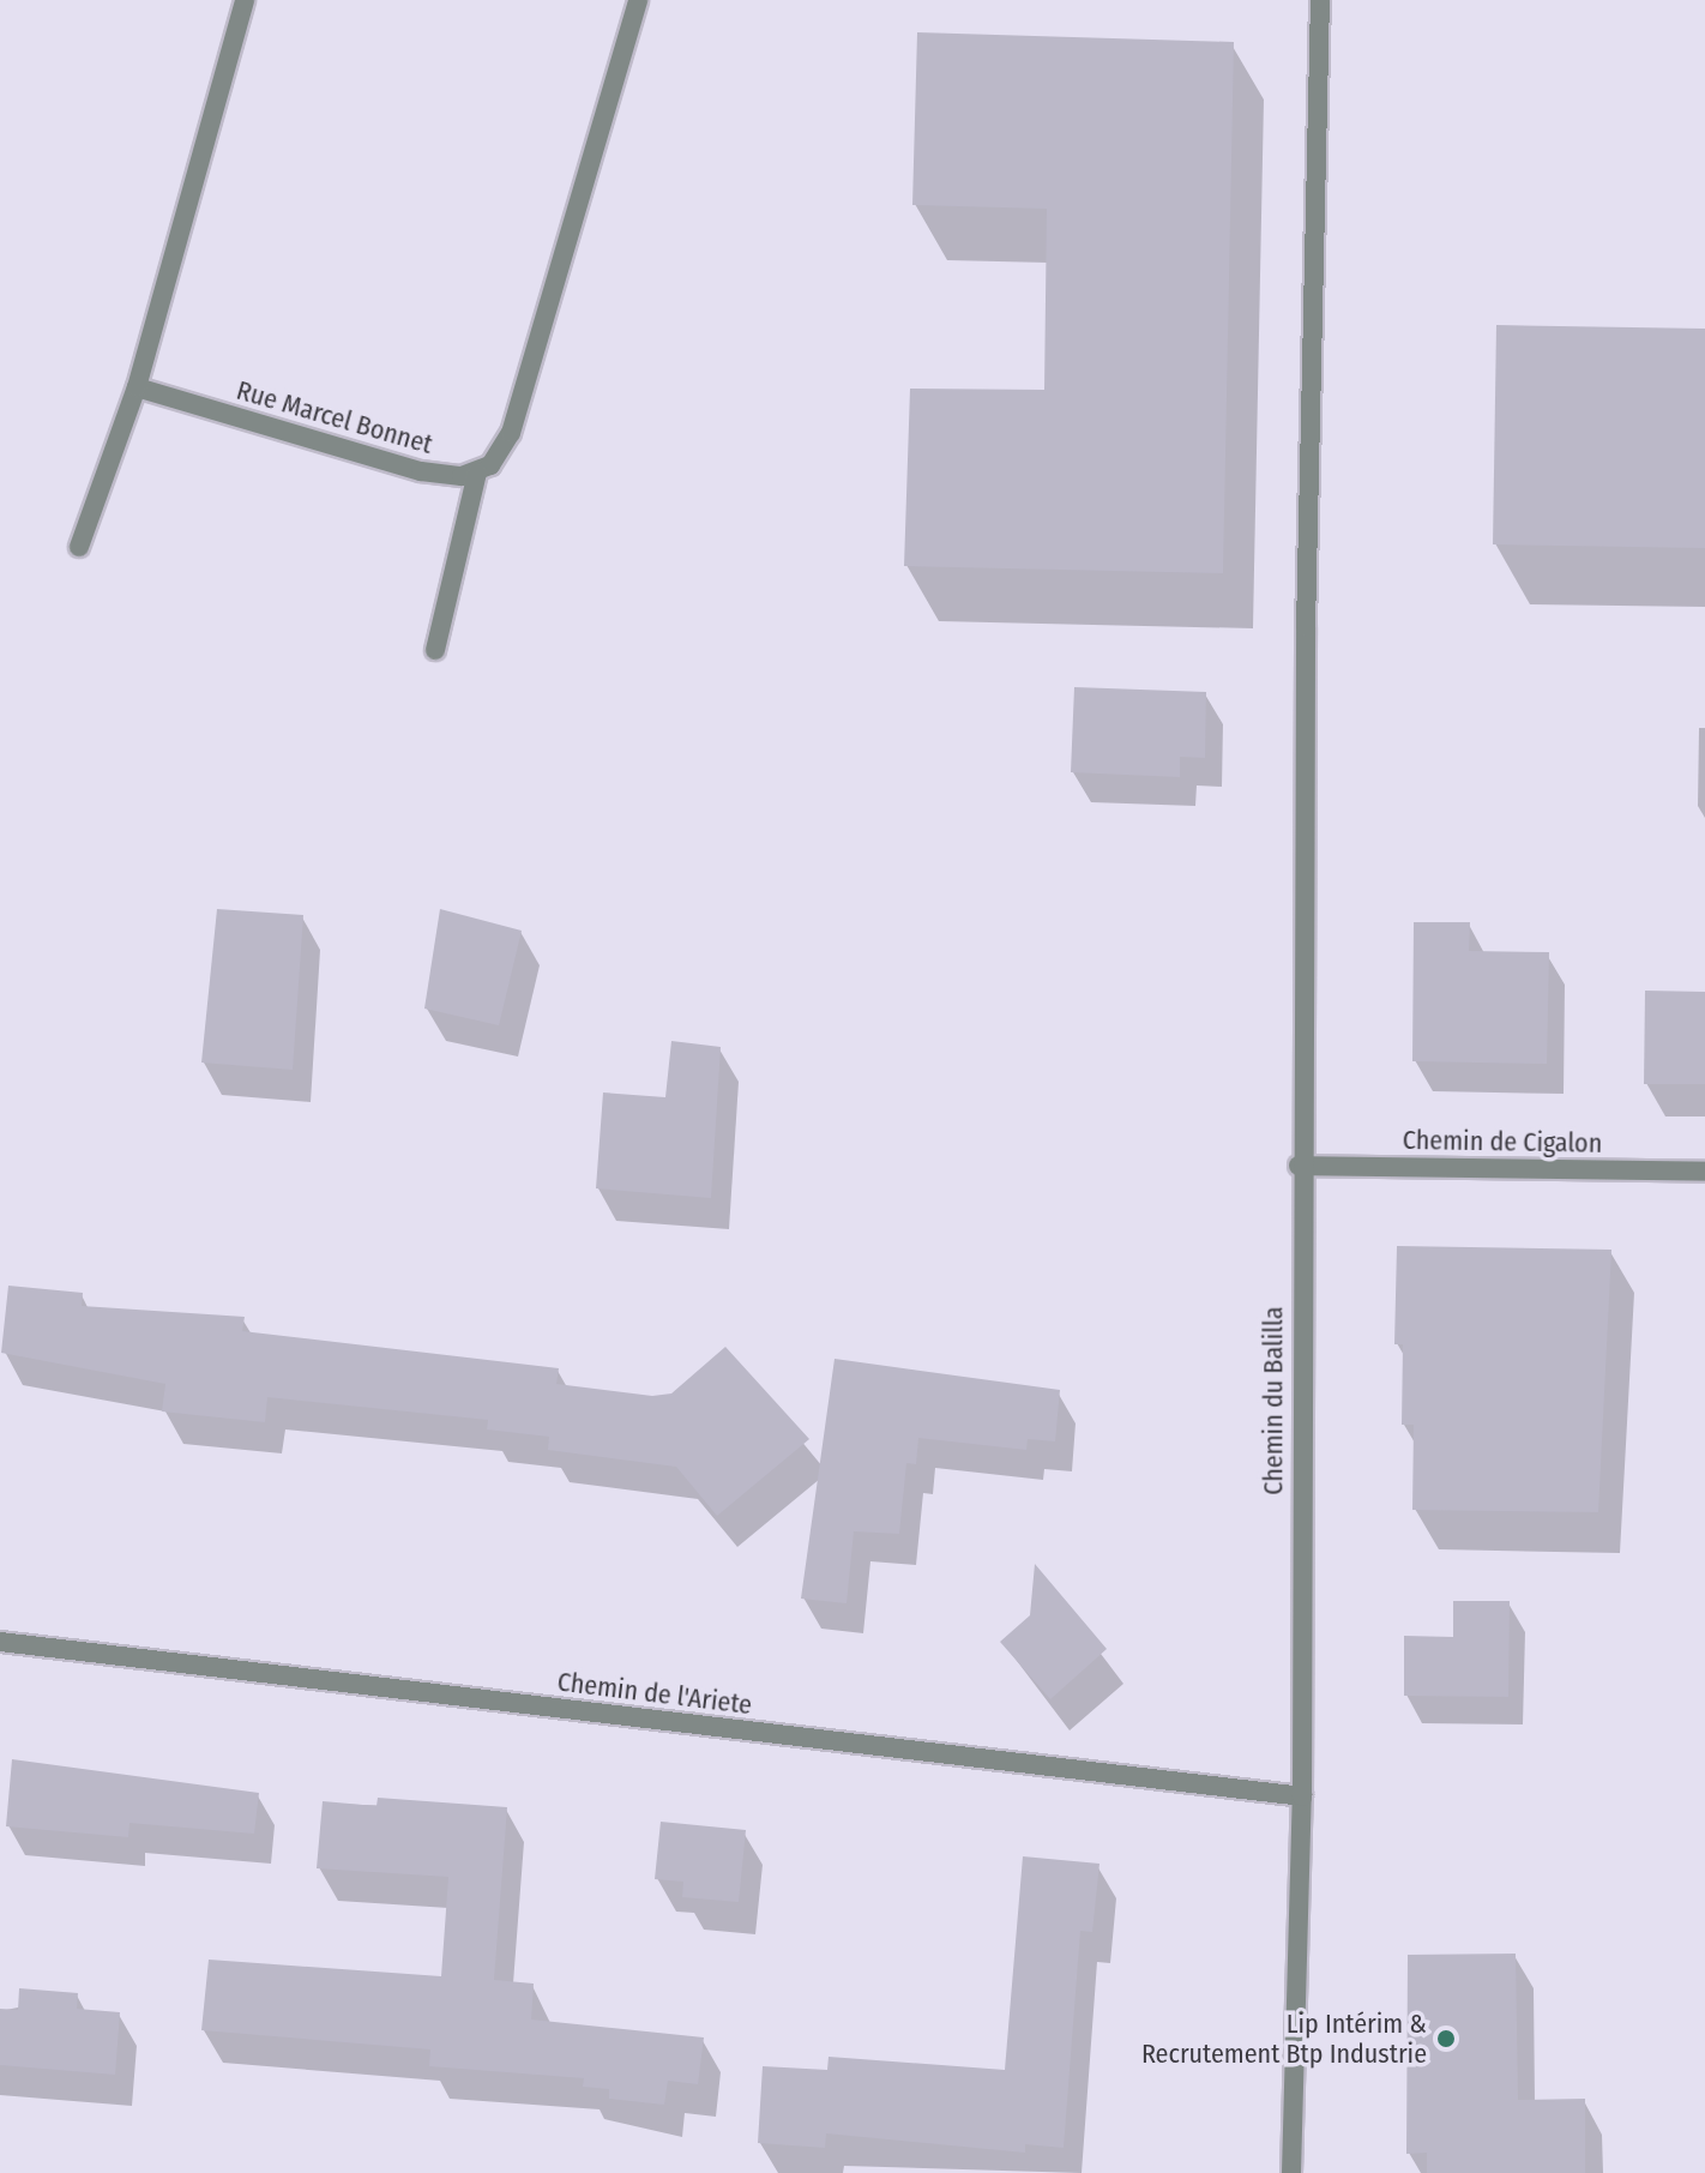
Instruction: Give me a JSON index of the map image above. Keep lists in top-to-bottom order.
{
  "streets": {
    "street": [
      "Rue Marcel Bonnet",
      "Chemin de Cigalon",
      "Chemin du Balilla",
      "Chemin de l'Ariete"
    ]
  },
  "crossings": [
    ["Chemin de Cigalon", "Chemin du Balilla"],
    ["Chemin du Balilla", "Chemin de l'Ariete"]
  ],
  "places": ["Lip Intérim & Recrutement Btp Industrie"]
}
